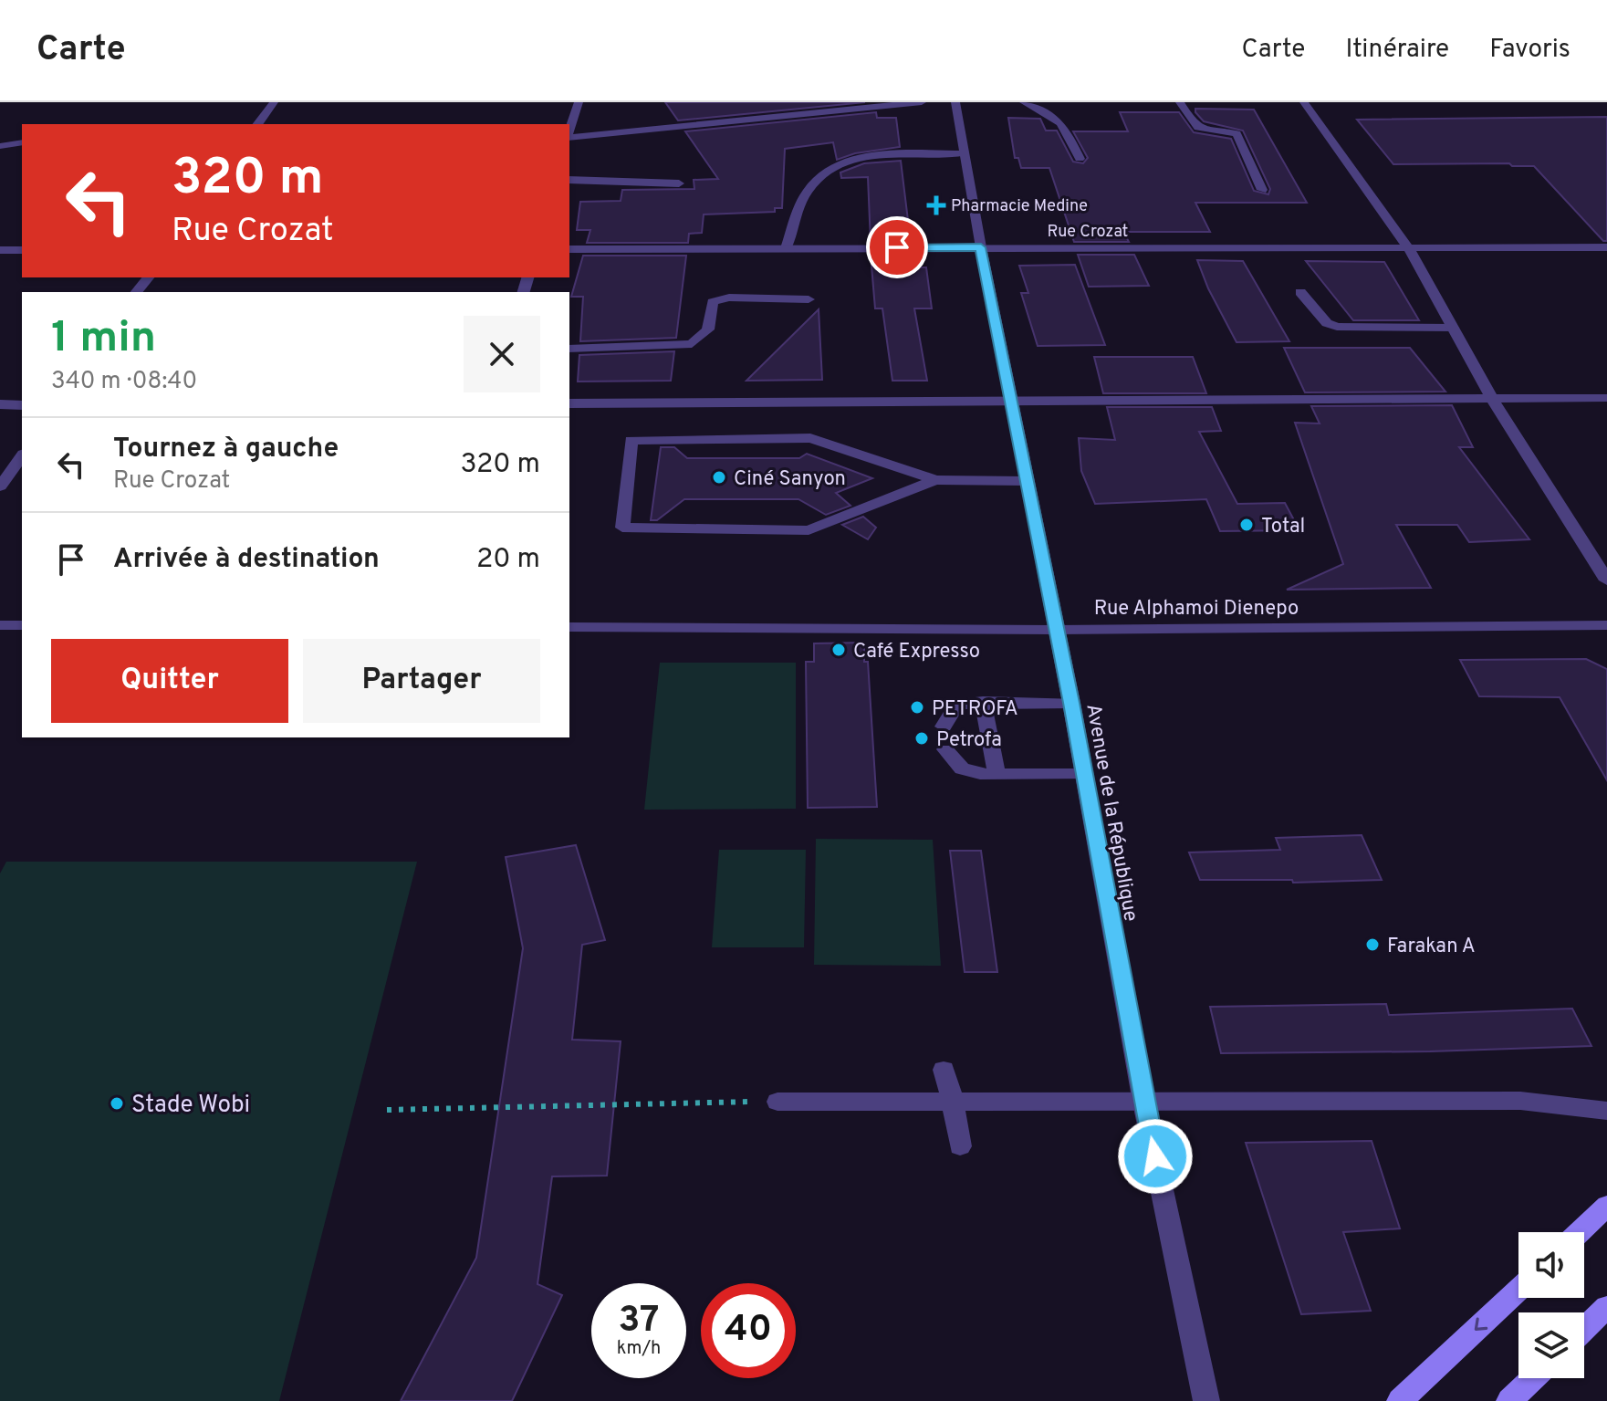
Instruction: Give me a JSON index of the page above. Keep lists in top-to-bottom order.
{
  "streets": {
    "street": ["Rue Crozat", "Rue Alphamoi Dienepo", "Avenue de la République"]
  },
  "crossings": [
    ["Rue Crozat", "Avenue de la République"],
    ["Rue Alphamoi Dienepo", "Avenue de la République"]
  ],
  "places": {
    "health": ["Pharmacie Medine"],
    "other": [
      "Ciné Sanyon",
      "Total",
      "Café Expresso",
      "PETROFA",
      "Petrofa",
      "Farakan A",
      "Stade Wobi"
    ]
  },
  "page": {
    "header": "Carte",
    "nav": ["Carte", "Itinéraire", "Favoris"],
    "turn": ["320 m", "Rue Crozat"],
    "heading": ["1 min", "340 m · 08:40"],
    "list": [
      {
        "name": "Tournez à gauche",
        "note": "Rue Crozat",
        "value": "320 m"
      },
      {
        "name": "Arrivée à destination",
        "value": "20 m"
      }
    ],
    "buttons": ["Quitter", "Partager"],
    "speed": "37 km/h",
    "limit": "40"
  }
}
